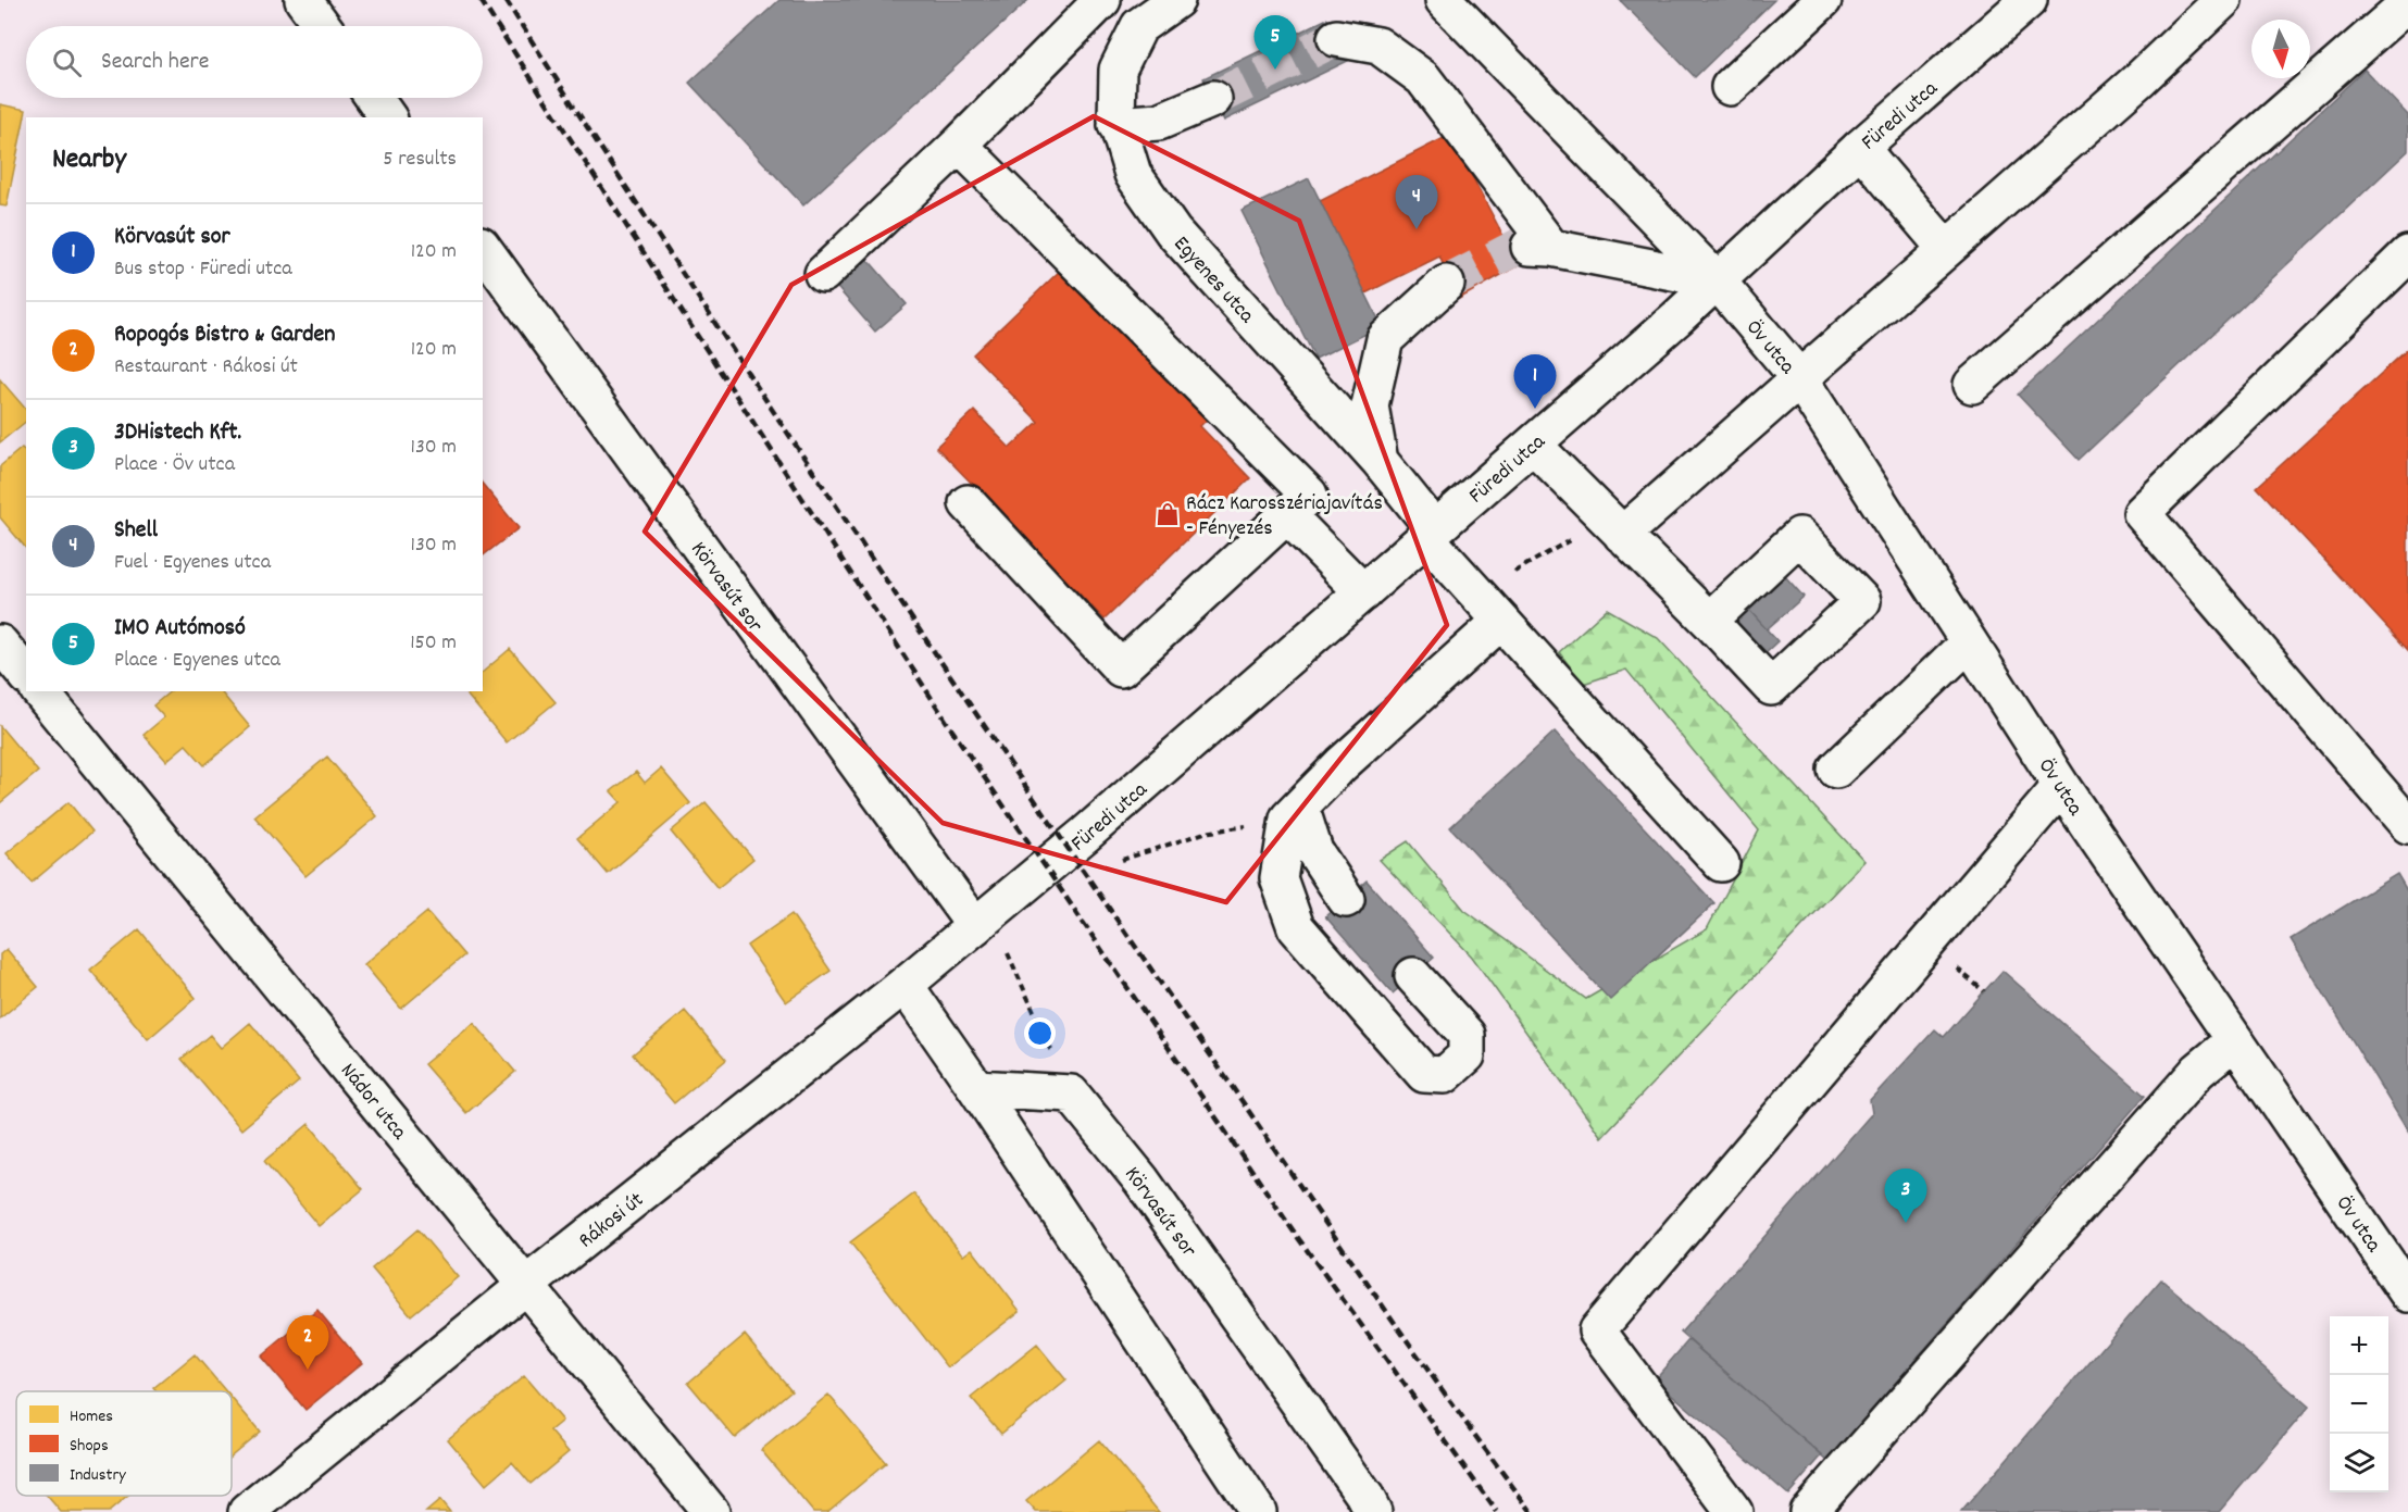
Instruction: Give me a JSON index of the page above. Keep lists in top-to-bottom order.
{
  "streets": {
    "street": [
      "Füredi utca",
      "Egyenes utca",
      "Öv utca",
      "Körvasút sor",
      "Nádor utca",
      "Rákosi út"
    ]
  },
  "crossings": [
    ["Füredi utca", "Egyenes utca"],
    ["Füredi utca", "Öv utca"],
    ["Füredi utca", "Körvasút sor"],
    ["Füredi utca", "Rákosi út"],
    ["Körvasút sor", "Rákosi út"],
    ["Nádor utca", "Rákosi út"]
  ],
  "places": {
    "shop": ["Rácz Karosszériajavítás - Fényezés"]
  },
  "legend": ["Homes", "Shops", "Industry"],
  "north": "bottom",
  "page": {
    "pins": [
      "5",
      "4",
      "1",
      "3",
      "2"
    ],
    "search": "Search here",
    "heading": ["Nearby", "5 results"],
    "list": [
      {
        "mark": "1",
        "name": "Körvasút sor",
        "note": "Bus stop · Füredi utca",
        "value": "120 m"
      },
      {
        "mark": "2",
        "name": "Ropogós Bistro & Garden",
        "note": "Restaurant · Rákosi út",
        "value": "120 m"
      },
      {
        "mark": "3",
        "name": "3DHistech Kft.",
        "note": "Place · Öv utca",
        "value": "130 m"
      },
      {
        "mark": "4",
        "name": "Shell",
        "note": "Fuel · Egyenes utca",
        "value": "130 m"
      },
      {
        "mark": "5",
        "name": "IMO Autómosó",
        "note": "Place · Egyenes utca",
        "value": "150 m"
      }
    ],
    "map_buttons": ["+", "−"]
  }
}
